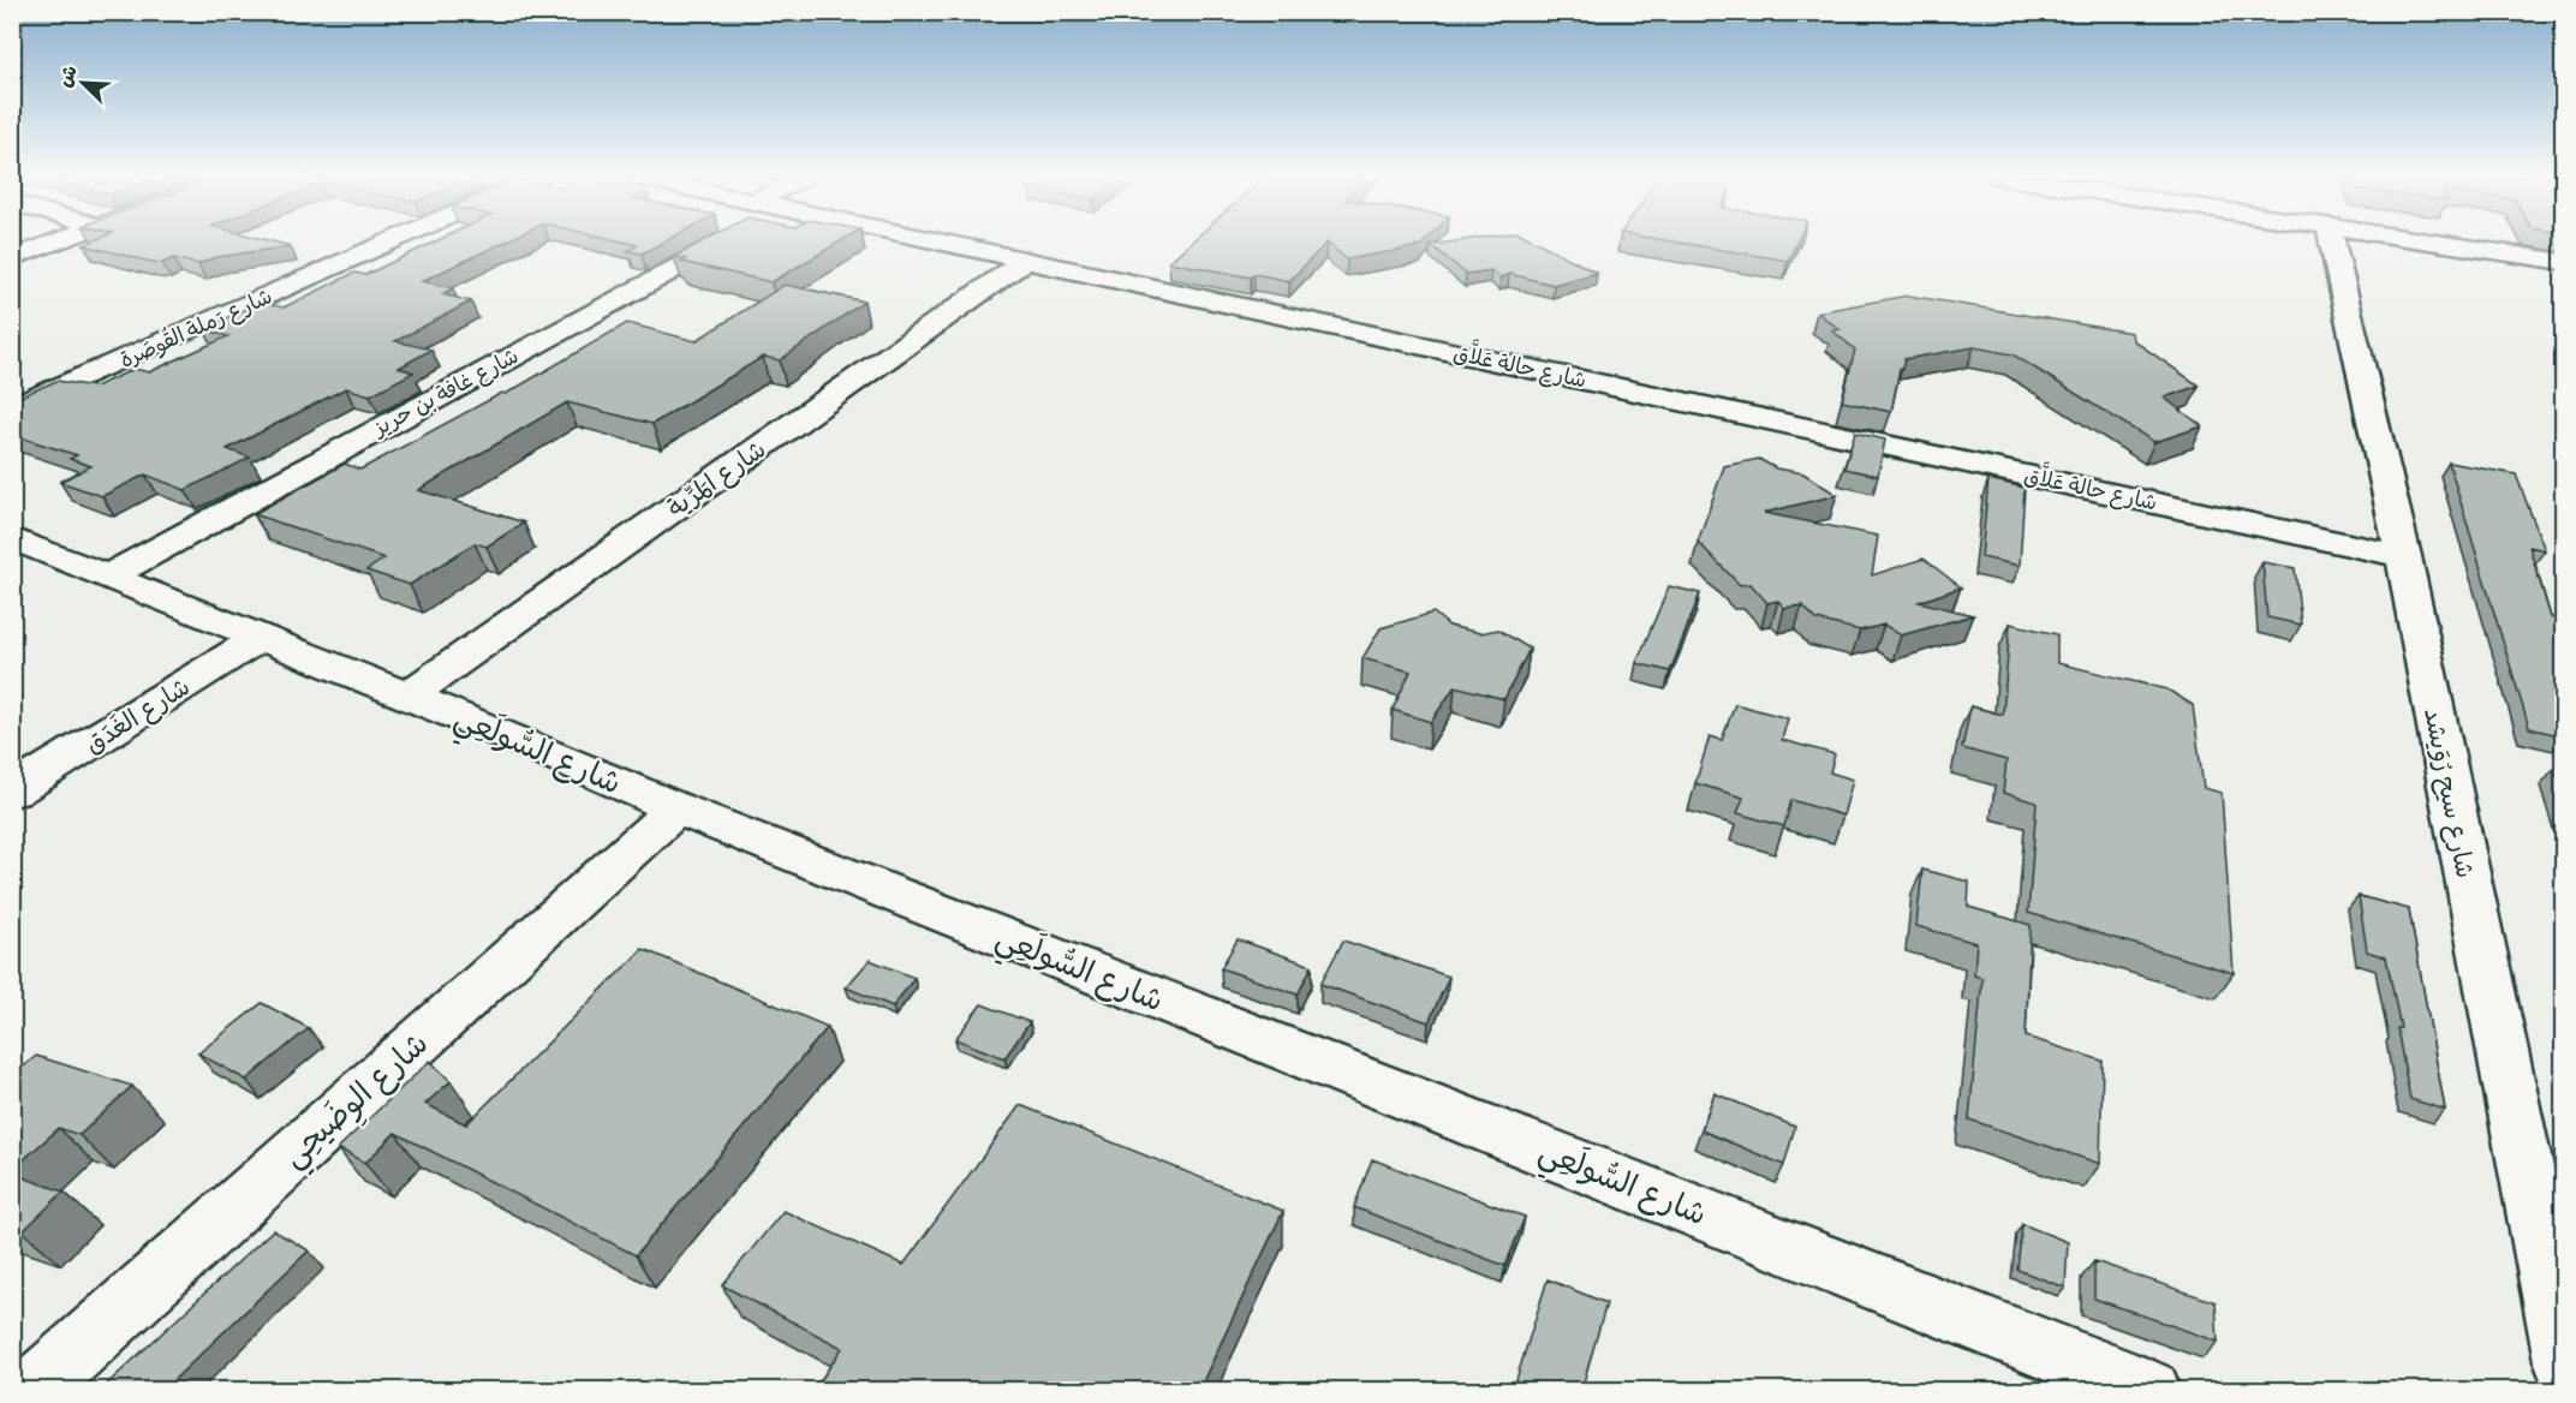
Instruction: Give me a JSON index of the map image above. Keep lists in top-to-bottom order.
{
  "streets": {
    "street": [
      "شارع رَملة القُوصَرة",
      "شارع حالة عَلاَّق",
      "شارع غافة بن حريز",
      "شارع المَرِّية",
      "شارع الغَدَق",
      "شارع السُّولَعِي",
      "شارع سيح رُوَيشد",
      "شارع الوِضَيحِي"
    ]
  },
  "crossings": [
    ["شارع حالة عَلاَّق", "شارع المَرِّية"],
    ["شارع حالة عَلاَّق", "شارع سيح رُوَيشد"],
    ["شارع غافة بن حريز", "شارع السُّولَعِي"],
    ["شارع المَرِّية", "شارع السُّولَعِي"],
    ["شارع الغَدَق", "شارع السُّولَعِي"],
    ["شارع السُّولَعِي", "شارع الوِضَيحِي"]
  ],
  "north": "top left"
}
